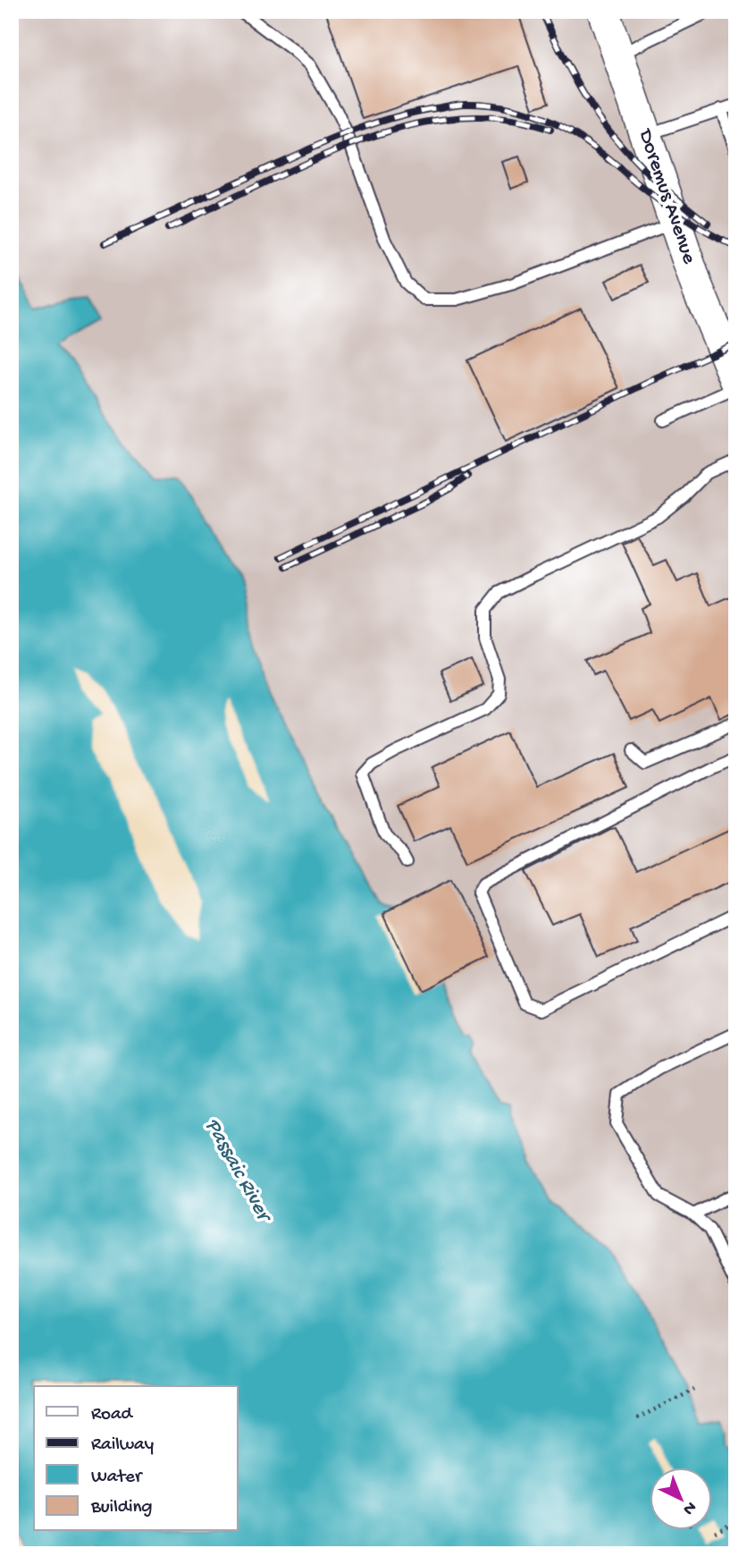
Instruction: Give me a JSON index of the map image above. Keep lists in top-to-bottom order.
{
  "streets": {
    "main road": ["Doremus Avenue"]
  },
  "water": ["Passaic River"],
  "legend": [
    "Road",
    "Railway",
    "Water",
    "Building"
  ],
  "north": "bottom right"
}
